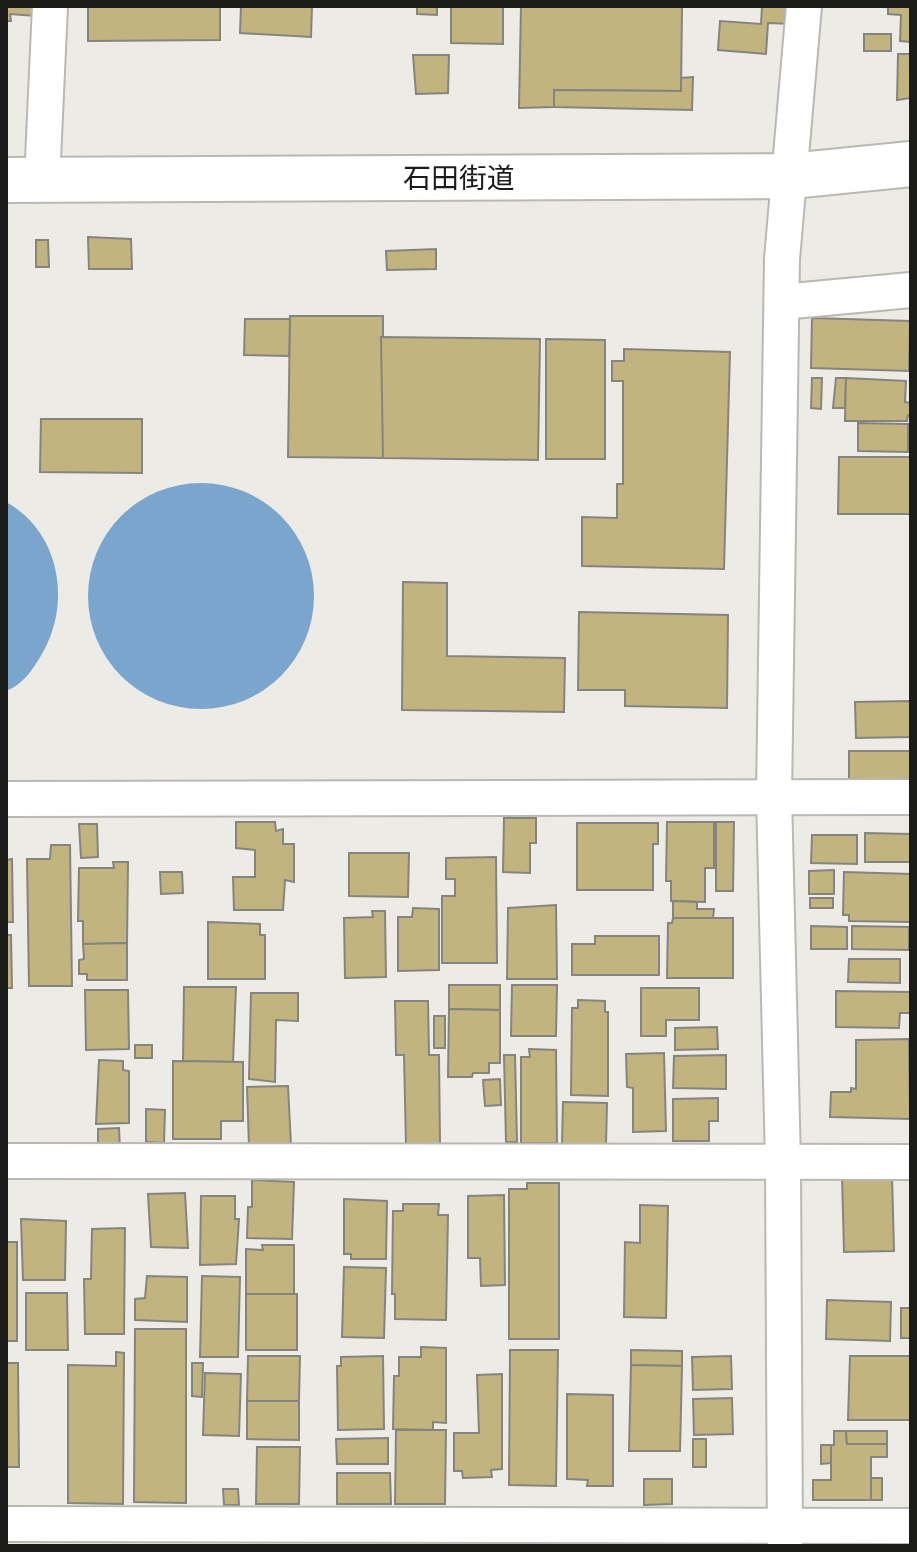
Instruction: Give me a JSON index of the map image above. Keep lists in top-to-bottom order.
{
  "streets": {
    "street": ["石田街道"]
  }
}
